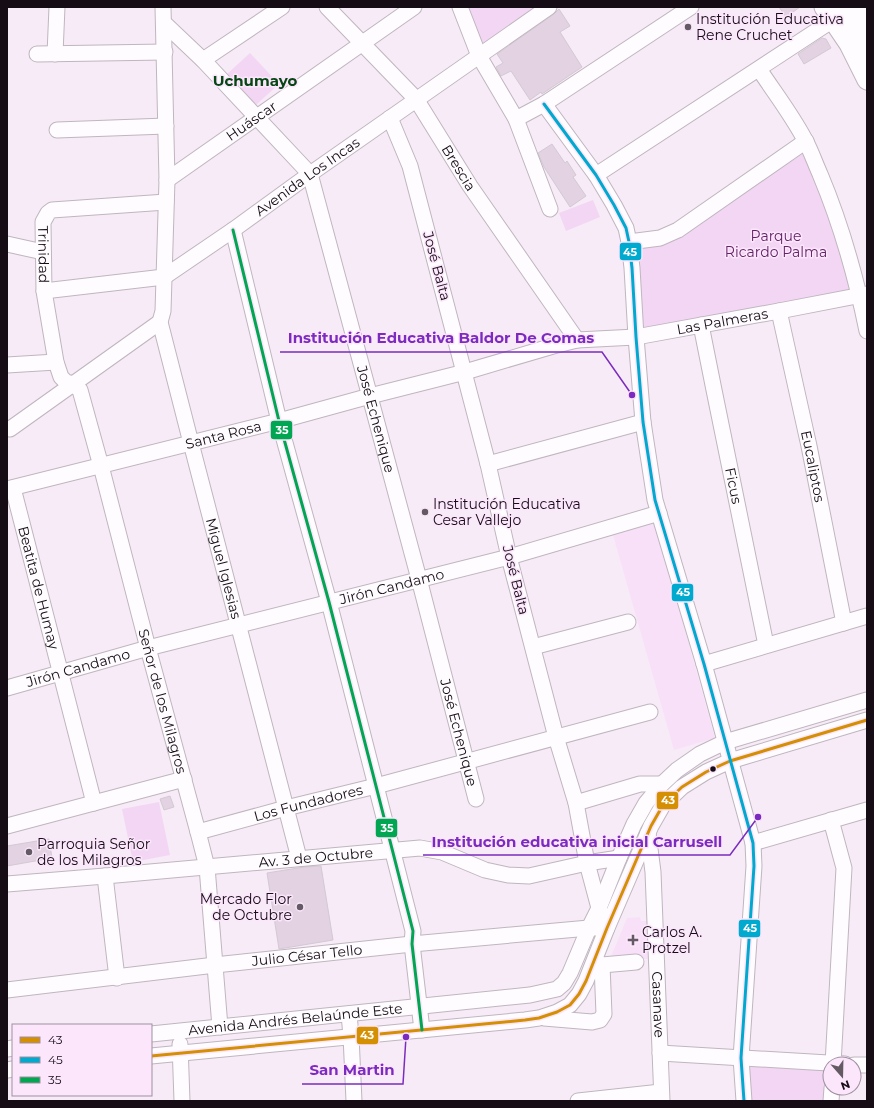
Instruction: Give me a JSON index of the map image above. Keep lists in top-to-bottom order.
{
  "streets": {
    "street": [
      "Huáscar",
      "Brescia",
      "Avenida Los Incas",
      "Trinidad",
      "José Balta",
      "Las Palmeras",
      "José Echenique",
      "Santa Rosa",
      "Eucaliptos",
      "Ficus",
      "Miguel Iglesias",
      "Jirón Candamo",
      "Beatita de Humay",
      "Señor de los Milagros",
      "Los Fundadores",
      "Av. 3 de Octubre",
      "Julio César Tello",
      "Casanave",
      "Avenida Andrés Belaúnde Este"
    ]
  },
  "crossings": [
    ["Huáscar", "Brescia"],
    ["Huáscar", "José Echenique"],
    ["Huáscar", "Miguel Iglesias"],
    ["Brescia", "Avenida Los Incas"],
    ["Brescia", "Las Palmeras"],
    ["Brescia", "Santa Rosa"],
    ["Avenida Los Incas", "Trinidad"],
    ["Avenida Los Incas", "José Balta"],
    ["Avenida Los Incas", "José Echenique"],
    ["Avenida Los Incas", "Miguel Iglesias"],
    ["Trinidad", "Miguel Iglesias"],
    ["Trinidad", "Señor de los Milagros"],
    ["José Balta", "Santa Rosa"],
    ["José Balta", "Jirón Candamo"],
    ["José Balta", "Los Fundadores"],
    ["José Balta", "Av. 3 de Octubre"],
    ["José Balta", "Julio César Tello"],
    ["José Balta", "Avenida Andrés Belaúnde Este"],
    ["Las Palmeras", "Santa Rosa"],
    ["Las Palmeras", "Eucaliptos"],
    ["Las Palmeras", "Ficus"],
    ["José Echenique", "Santa Rosa"],
    ["José Echenique", "Miguel Iglesias"],
    ["José Echenique", "Jirón Candamo"],
    ["José Echenique", "Los Fundadores"],
    ["Santa Rosa", "Miguel Iglesias"],
    ["Santa Rosa", "Beatita de Humay"],
    ["Santa Rosa", "Señor de los Milagros"],
    ["Miguel Iglesias", "Jirón Candamo"],
    ["Miguel Iglesias", "Los Fundadores"],
    ["Miguel Iglesias", "Av. 3 de Octubre"],
    ["Jirón Candamo", "Beatita de Humay"],
    ["Jirón Candamo", "Señor de los Milagros"],
    ["Señor de los Milagros", "Los Fundadores"],
    ["Señor de los Milagros", "Av. 3 de Octubre"],
    ["Señor de los Milagros", "Julio César Tello"],
    ["Señor de los Milagros", "Avenida Andrés Belaúnde Este"],
    ["Av. 3 de Octubre", "Avenida Andrés Belaúnde Este"],
    ["Julio César Tello", "Avenida Andrés Belaúnde Este"],
    ["Casanave", "Avenida Andrés Belaúnde Este"]
  ],
  "districts": ["Uchumayo"],
  "parks": ["Parque Ricardo Palma"],
  "places": {
    "other": [
      "Institución Educativa Rene Cruchet",
      "Institución Educativa Baldor De Comas",
      "Institución Educativa Cesar Vallejo",
      "Institución educativa inicial Carrusell",
      "Parroquia Señor de los Milagros",
      "Mercado Flor de Octubre",
      "San Martin"
    ],
    "health": ["Carlos A. Protzel"]
  },
  "lines": ["transit line 45", "transit line 35", "transit line 43"],
  "legend": ["43", "45", "35"],
  "north": "bottom"
}
